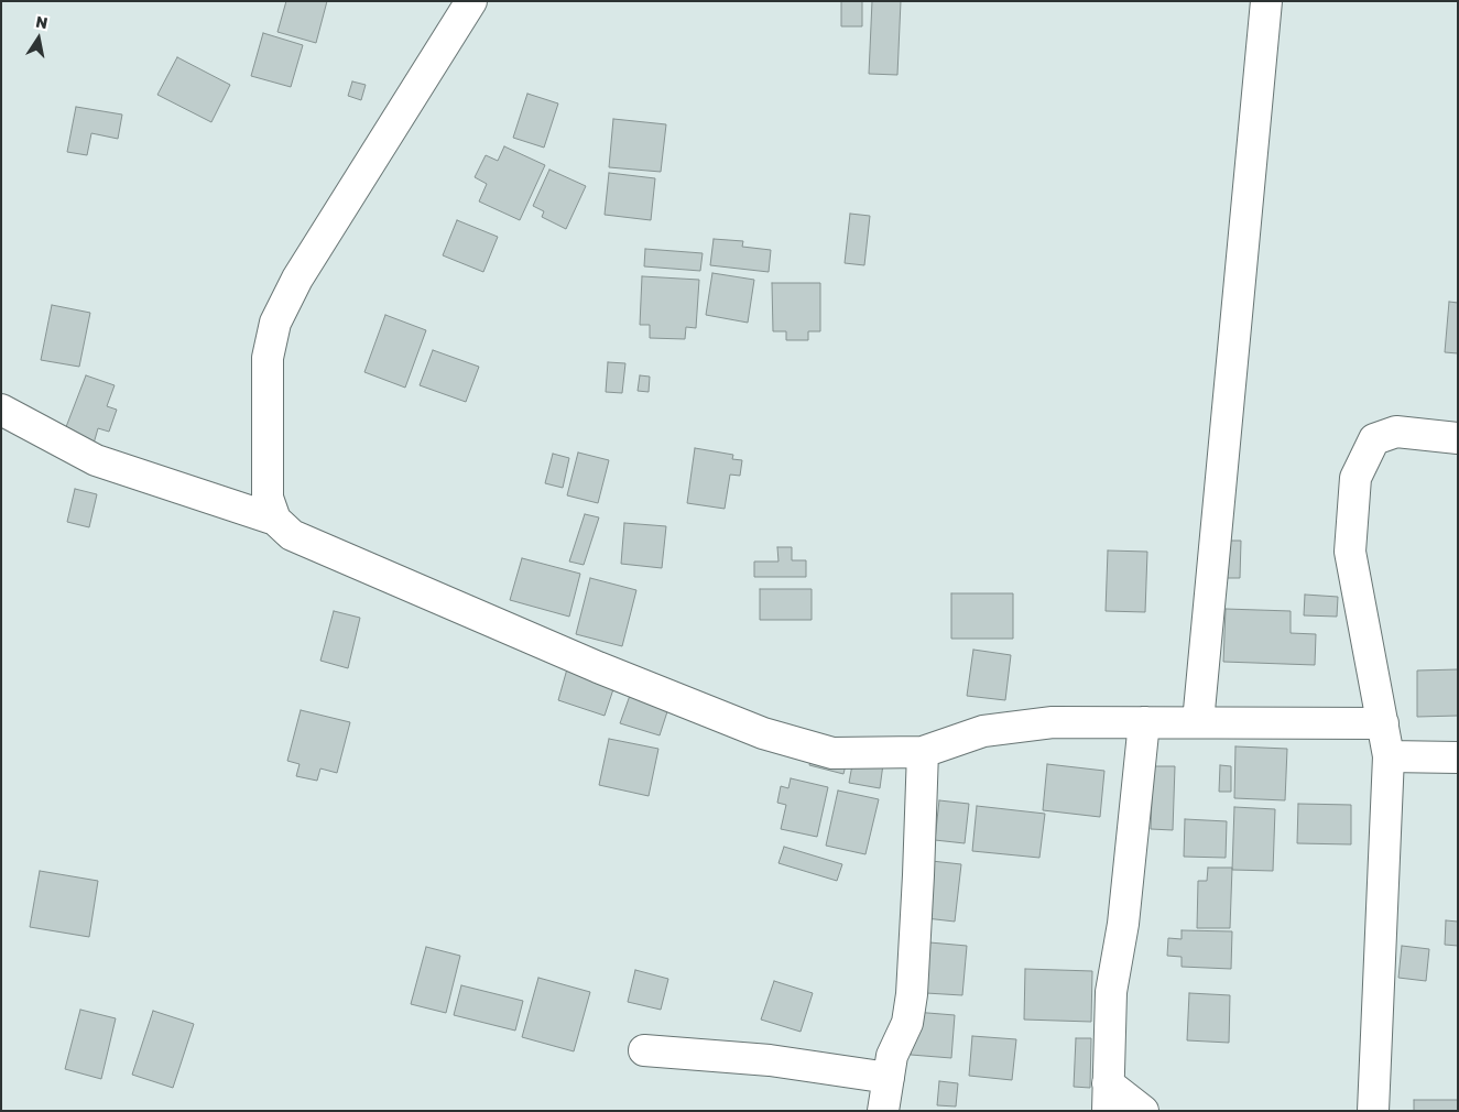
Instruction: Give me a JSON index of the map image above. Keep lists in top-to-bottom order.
{
  "north": "top"
}
